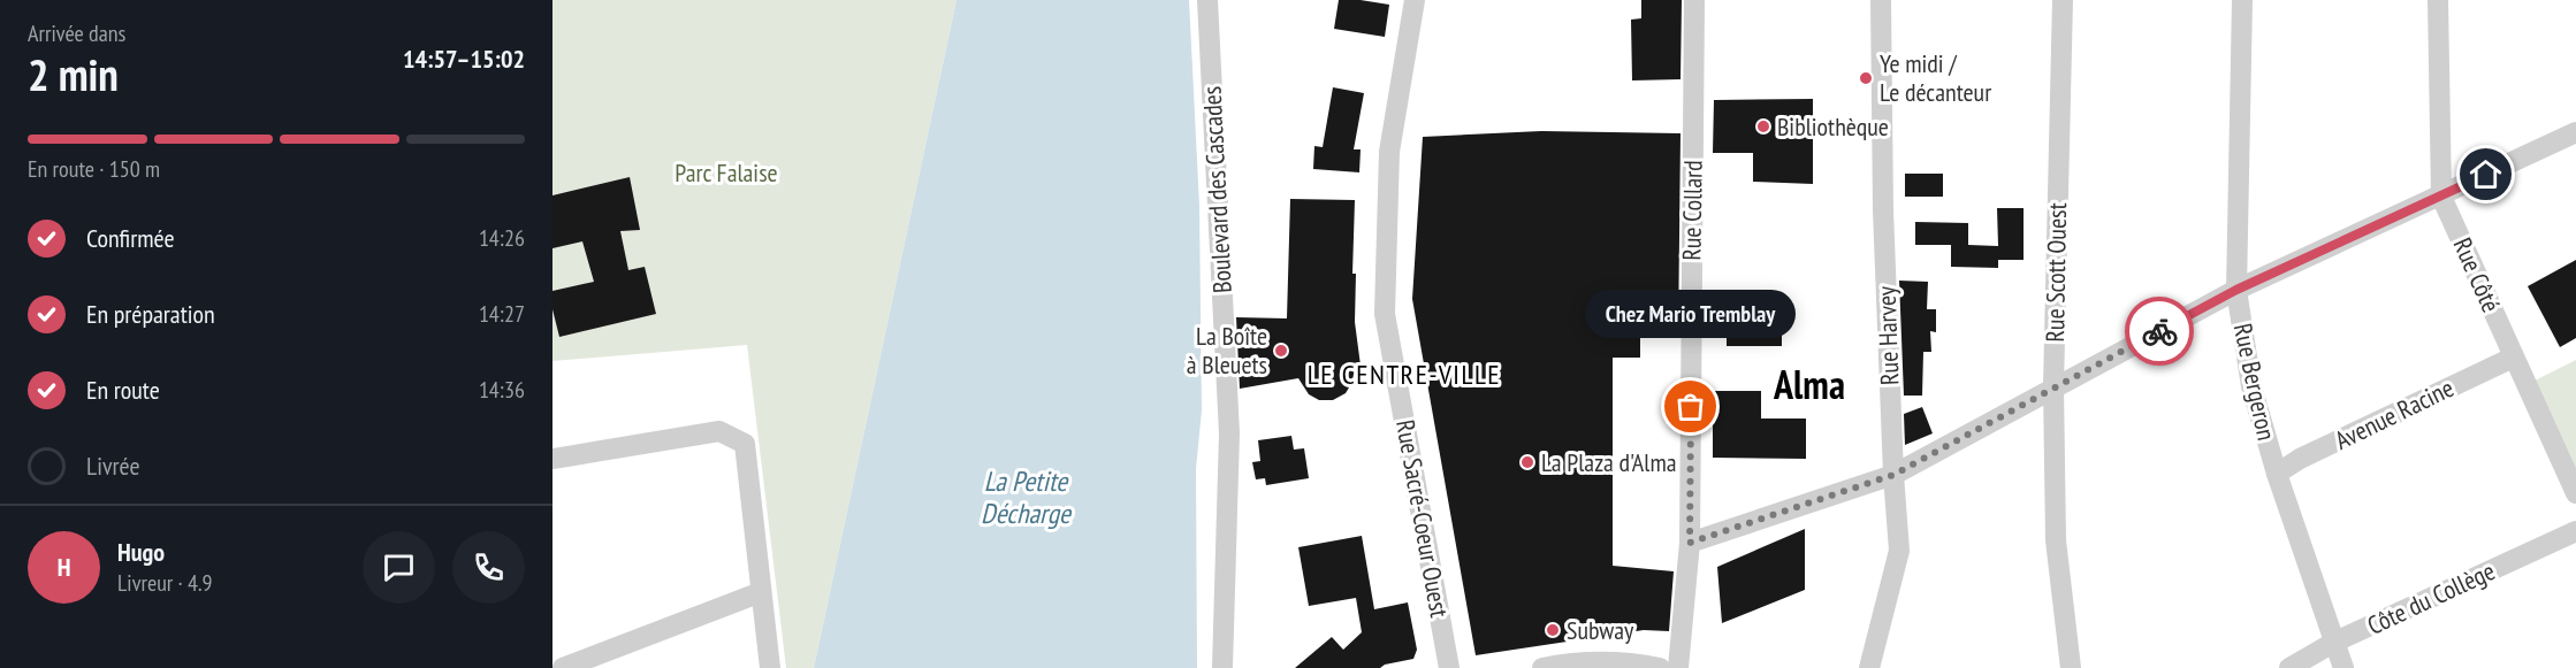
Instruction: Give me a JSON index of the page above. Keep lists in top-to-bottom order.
{
  "streets": {
    "street": [
      "Boulevard des Cascades",
      "Rue Collard",
      "Rue Scott Ouest",
      "Rue Côté",
      "Rue Harvey",
      "Rue Bergeron",
      "Avenue Racine",
      "Rue Sacré-Coeur Ouest",
      "Côte du Collège"
    ]
  },
  "crossings": [
    ["Rue Côté", "Avenue Racine"],
    ["Rue Bergeron", "Avenue Racine"],
    ["Rue Bergeron", "Côte du Collège"]
  ],
  "districts": ["LE CENTRE-VILLE", "Alma"],
  "water": ["La Petite Décharge"],
  "parks": ["Parc Falaise"],
  "places": [
    "Ye midi / Le décanteur",
    "Bibliothèque",
    "La Boîte à Bleuets",
    "Chez Mario Tremblay",
    "La Plaza d'Alma",
    "Subway"
  ],
  "page": {
    "heading": ["2 min", "Arrivée dans", "14:57–15:02"],
    "panel": ["Hugo", "Livreur · 4.9"],
    "bar": "En route · 150 m",
    "list": [
      ["Confirmée", "14:26"],
      ["En préparation", "14:27"],
      ["En route", "14:36"],
      "Livrée"
    ],
    "bubble": "Chez Mario Tremblay",
    "round": "H"
  }
}
